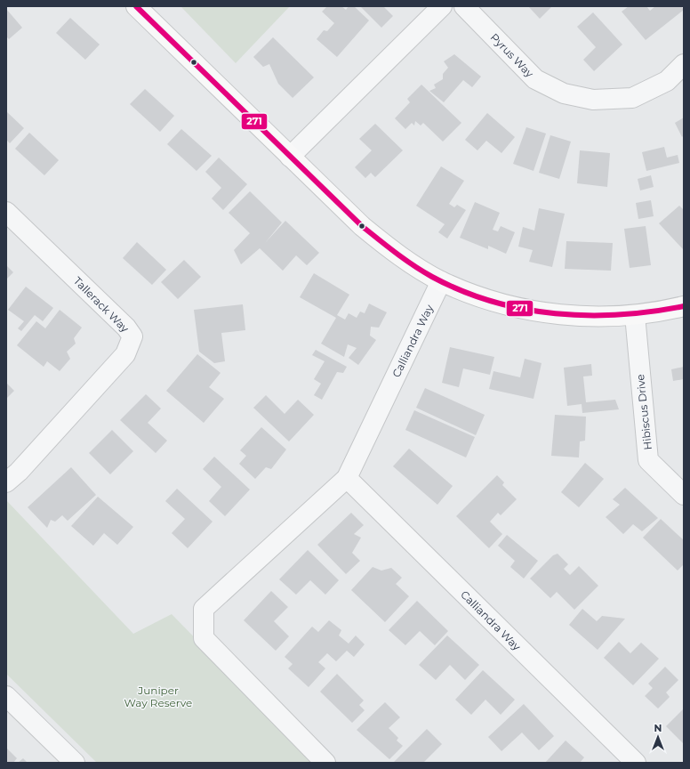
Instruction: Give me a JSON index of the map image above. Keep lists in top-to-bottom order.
{
  "streets": {
    "street": [
      "Pyrus Way",
      "Tallerack Way",
      "Calliandra Way",
      "Hibiscus Drive"
    ]
  },
  "parks": ["Juniper Way Reserve"],
  "lines": ["transit line 271"],
  "north": "top"
}
